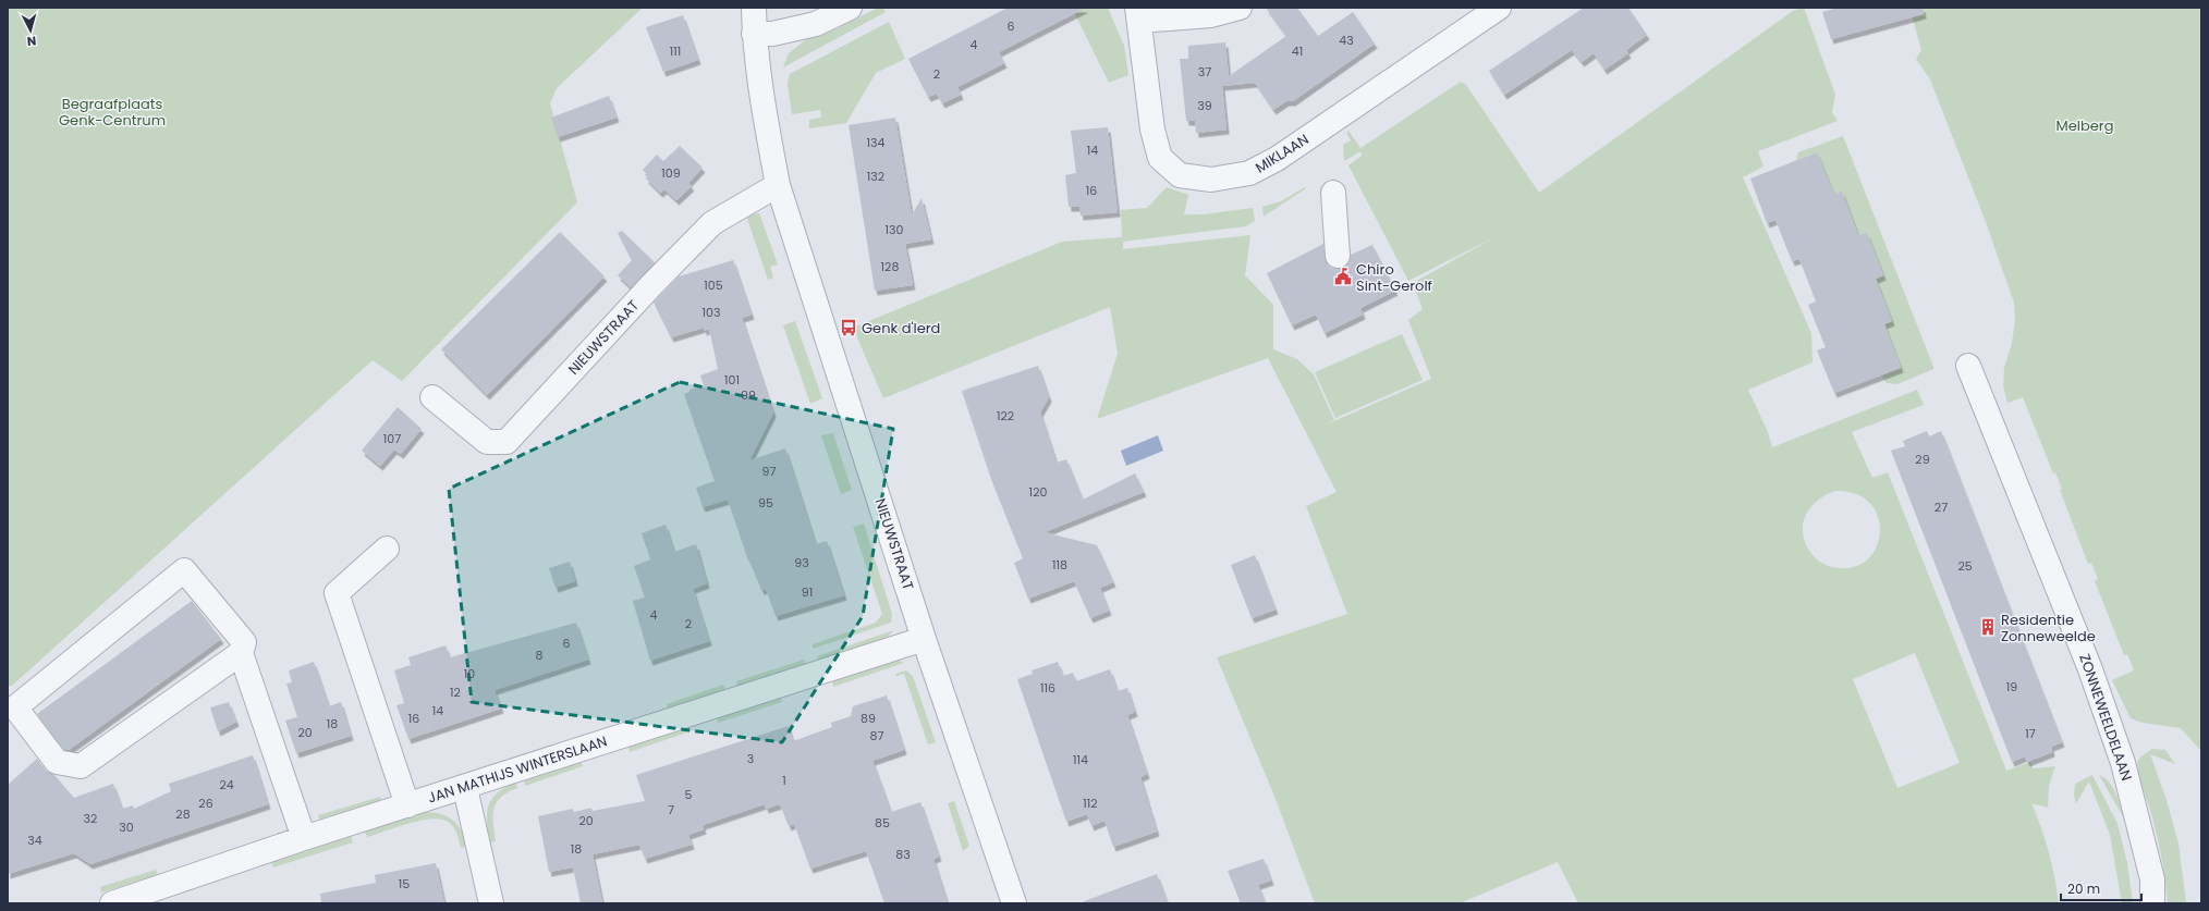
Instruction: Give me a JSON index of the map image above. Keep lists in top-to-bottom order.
{
  "streets": {
    "street": [
      "MIKLAAN",
      "NIEUWSTRAAT",
      "ZONNEWEELDELAAN",
      "JAN MATHIJS WINTERSLAAN"
    ]
  },
  "crossings": [
    ["NIEUWSTRAAT", "JAN MATHIJS WINTERSLAAN"]
  ],
  "parks": ["Begraafplaats Genk-Centrum", "Melberg"],
  "places": {
    "public building": ["Chiro Sint-Gerolf"],
    "bus stop": ["Genk d'Ierd"],
    "building": ["Residentie Zonneweelde"]
  },
  "house_numbers": [
    "6",
    "43",
    "4",
    "111",
    "41",
    "37",
    "2",
    "39",
    "134",
    "14",
    "109",
    "132",
    "16",
    "130",
    "128",
    "105",
    "103",
    "101",
    "99",
    "122",
    "107",
    "29",
    "97",
    "120",
    "95",
    "27",
    "93",
    "118",
    "25",
    "91",
    "4",
    "2",
    "6",
    "8",
    "10",
    "19",
    "116",
    "12",
    "14",
    "16",
    "89",
    "18",
    "20",
    "17",
    "87",
    "3",
    "114",
    "1",
    "24",
    "5",
    "26",
    "112",
    "7",
    "28",
    "32",
    "20",
    "85",
    "30",
    "34",
    "18",
    "83",
    "15"
  ],
  "scale_bar": "20 m",
  "north": "bottom"
}
